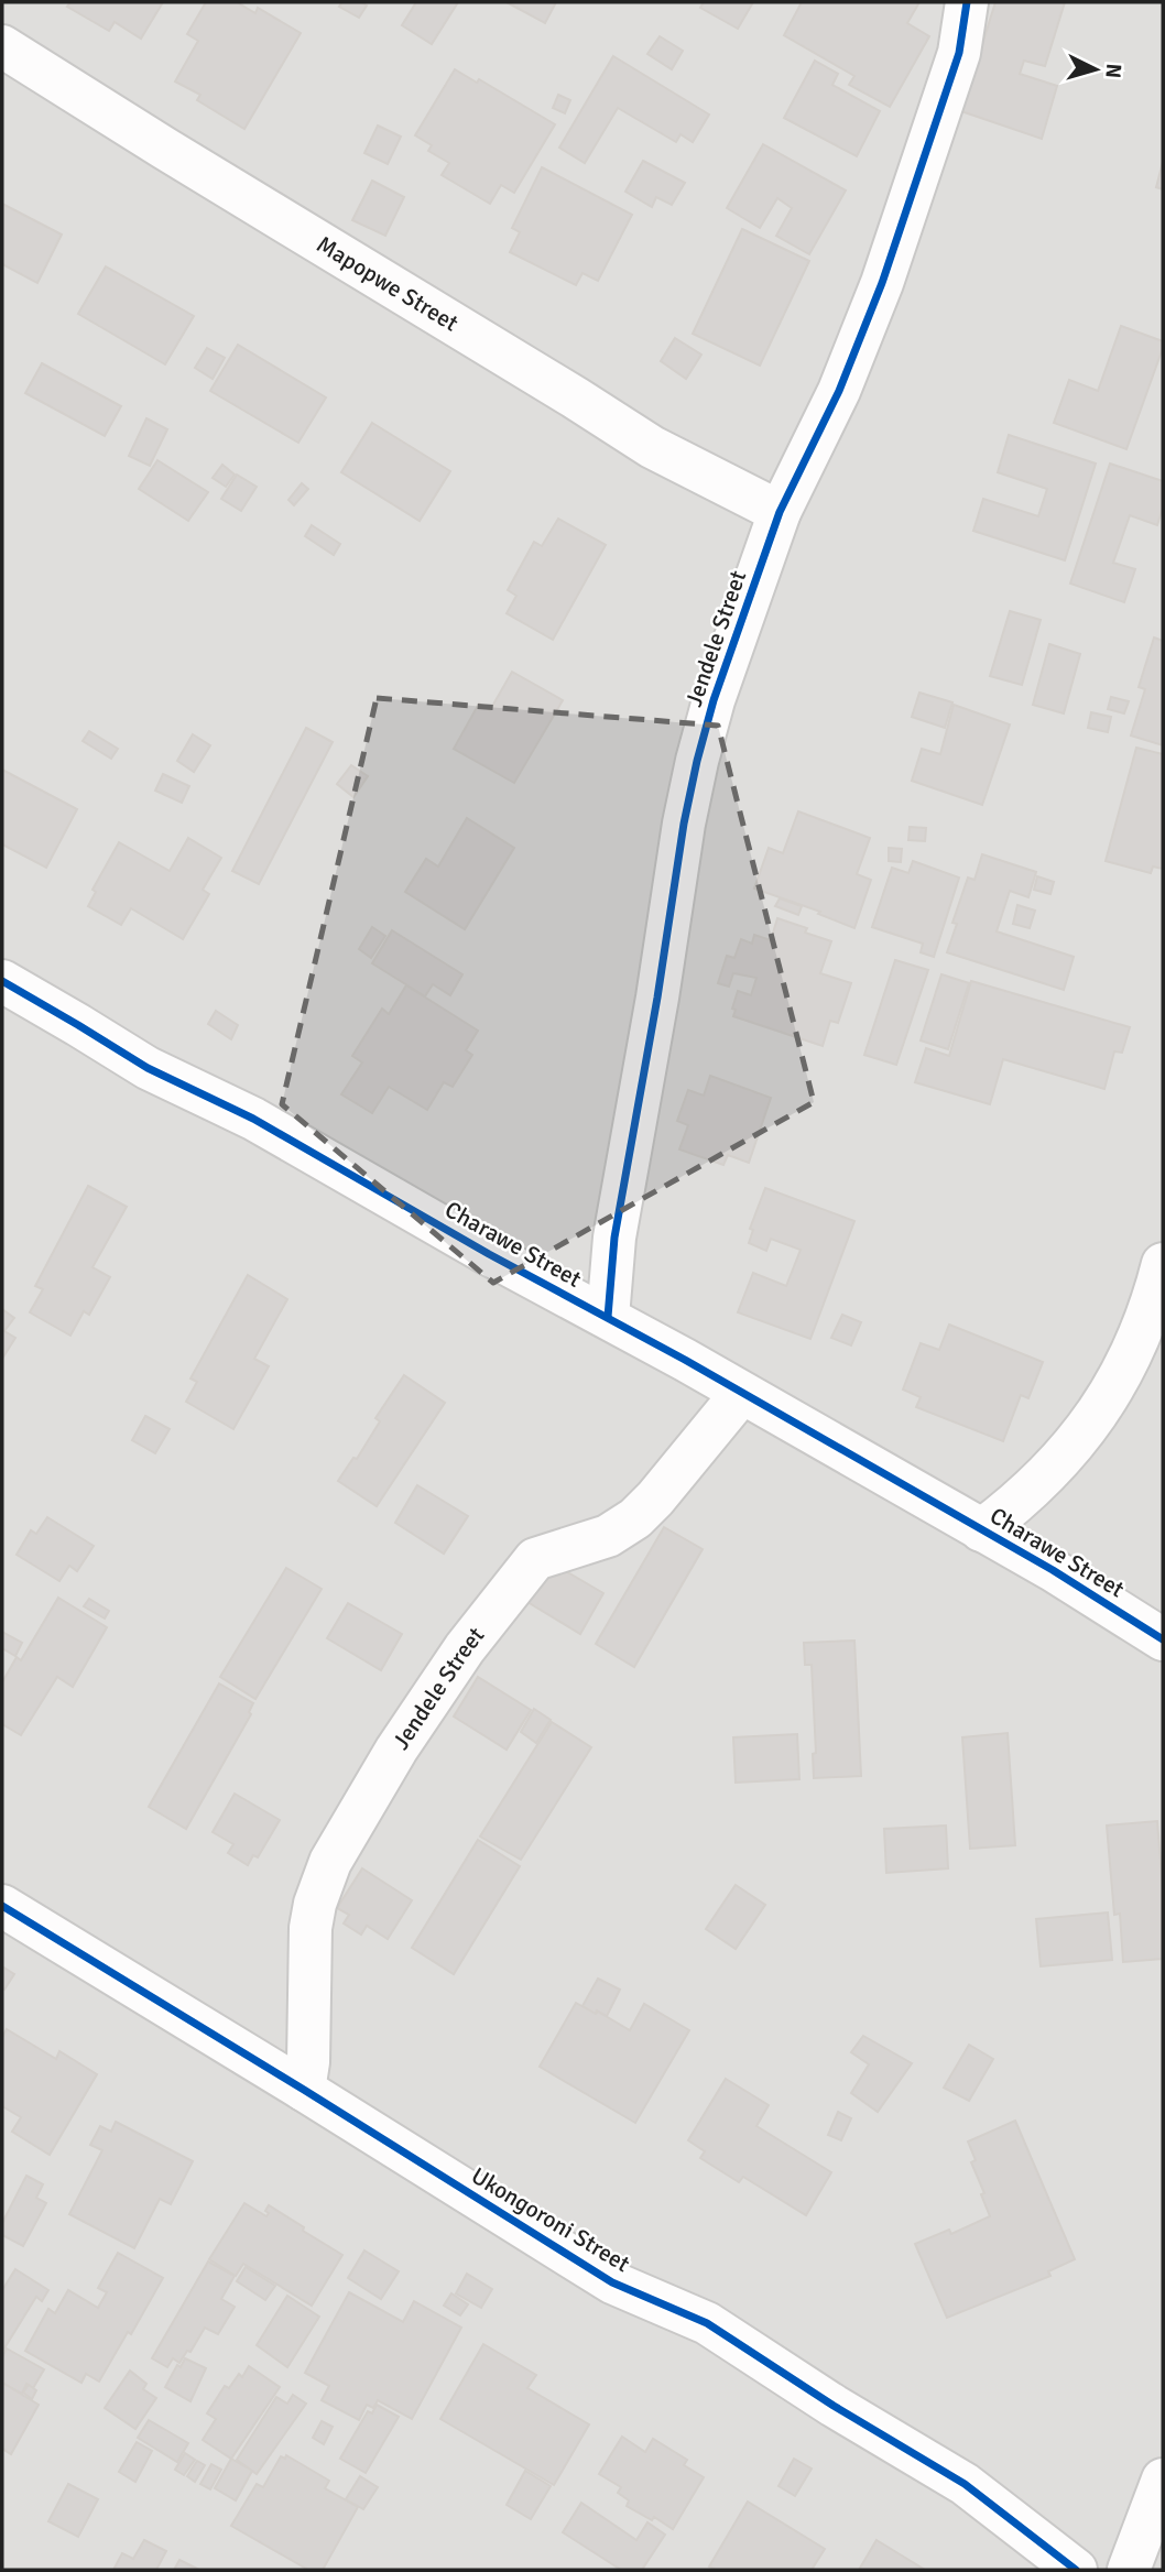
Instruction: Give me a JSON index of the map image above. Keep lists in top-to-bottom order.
{
  "streets": {
    "street": [
      "Mapopwe Street",
      "Jendele Street",
      "Charawe Street",
      "Ukongoroni Street"
    ]
  },
  "crossings": [
    ["Mapopwe Street", "Jendele Street"],
    ["Jendele Street", "Charawe Street"],
    ["Jendele Street", "Ukongoroni Street"]
  ],
  "north": "right"
}
